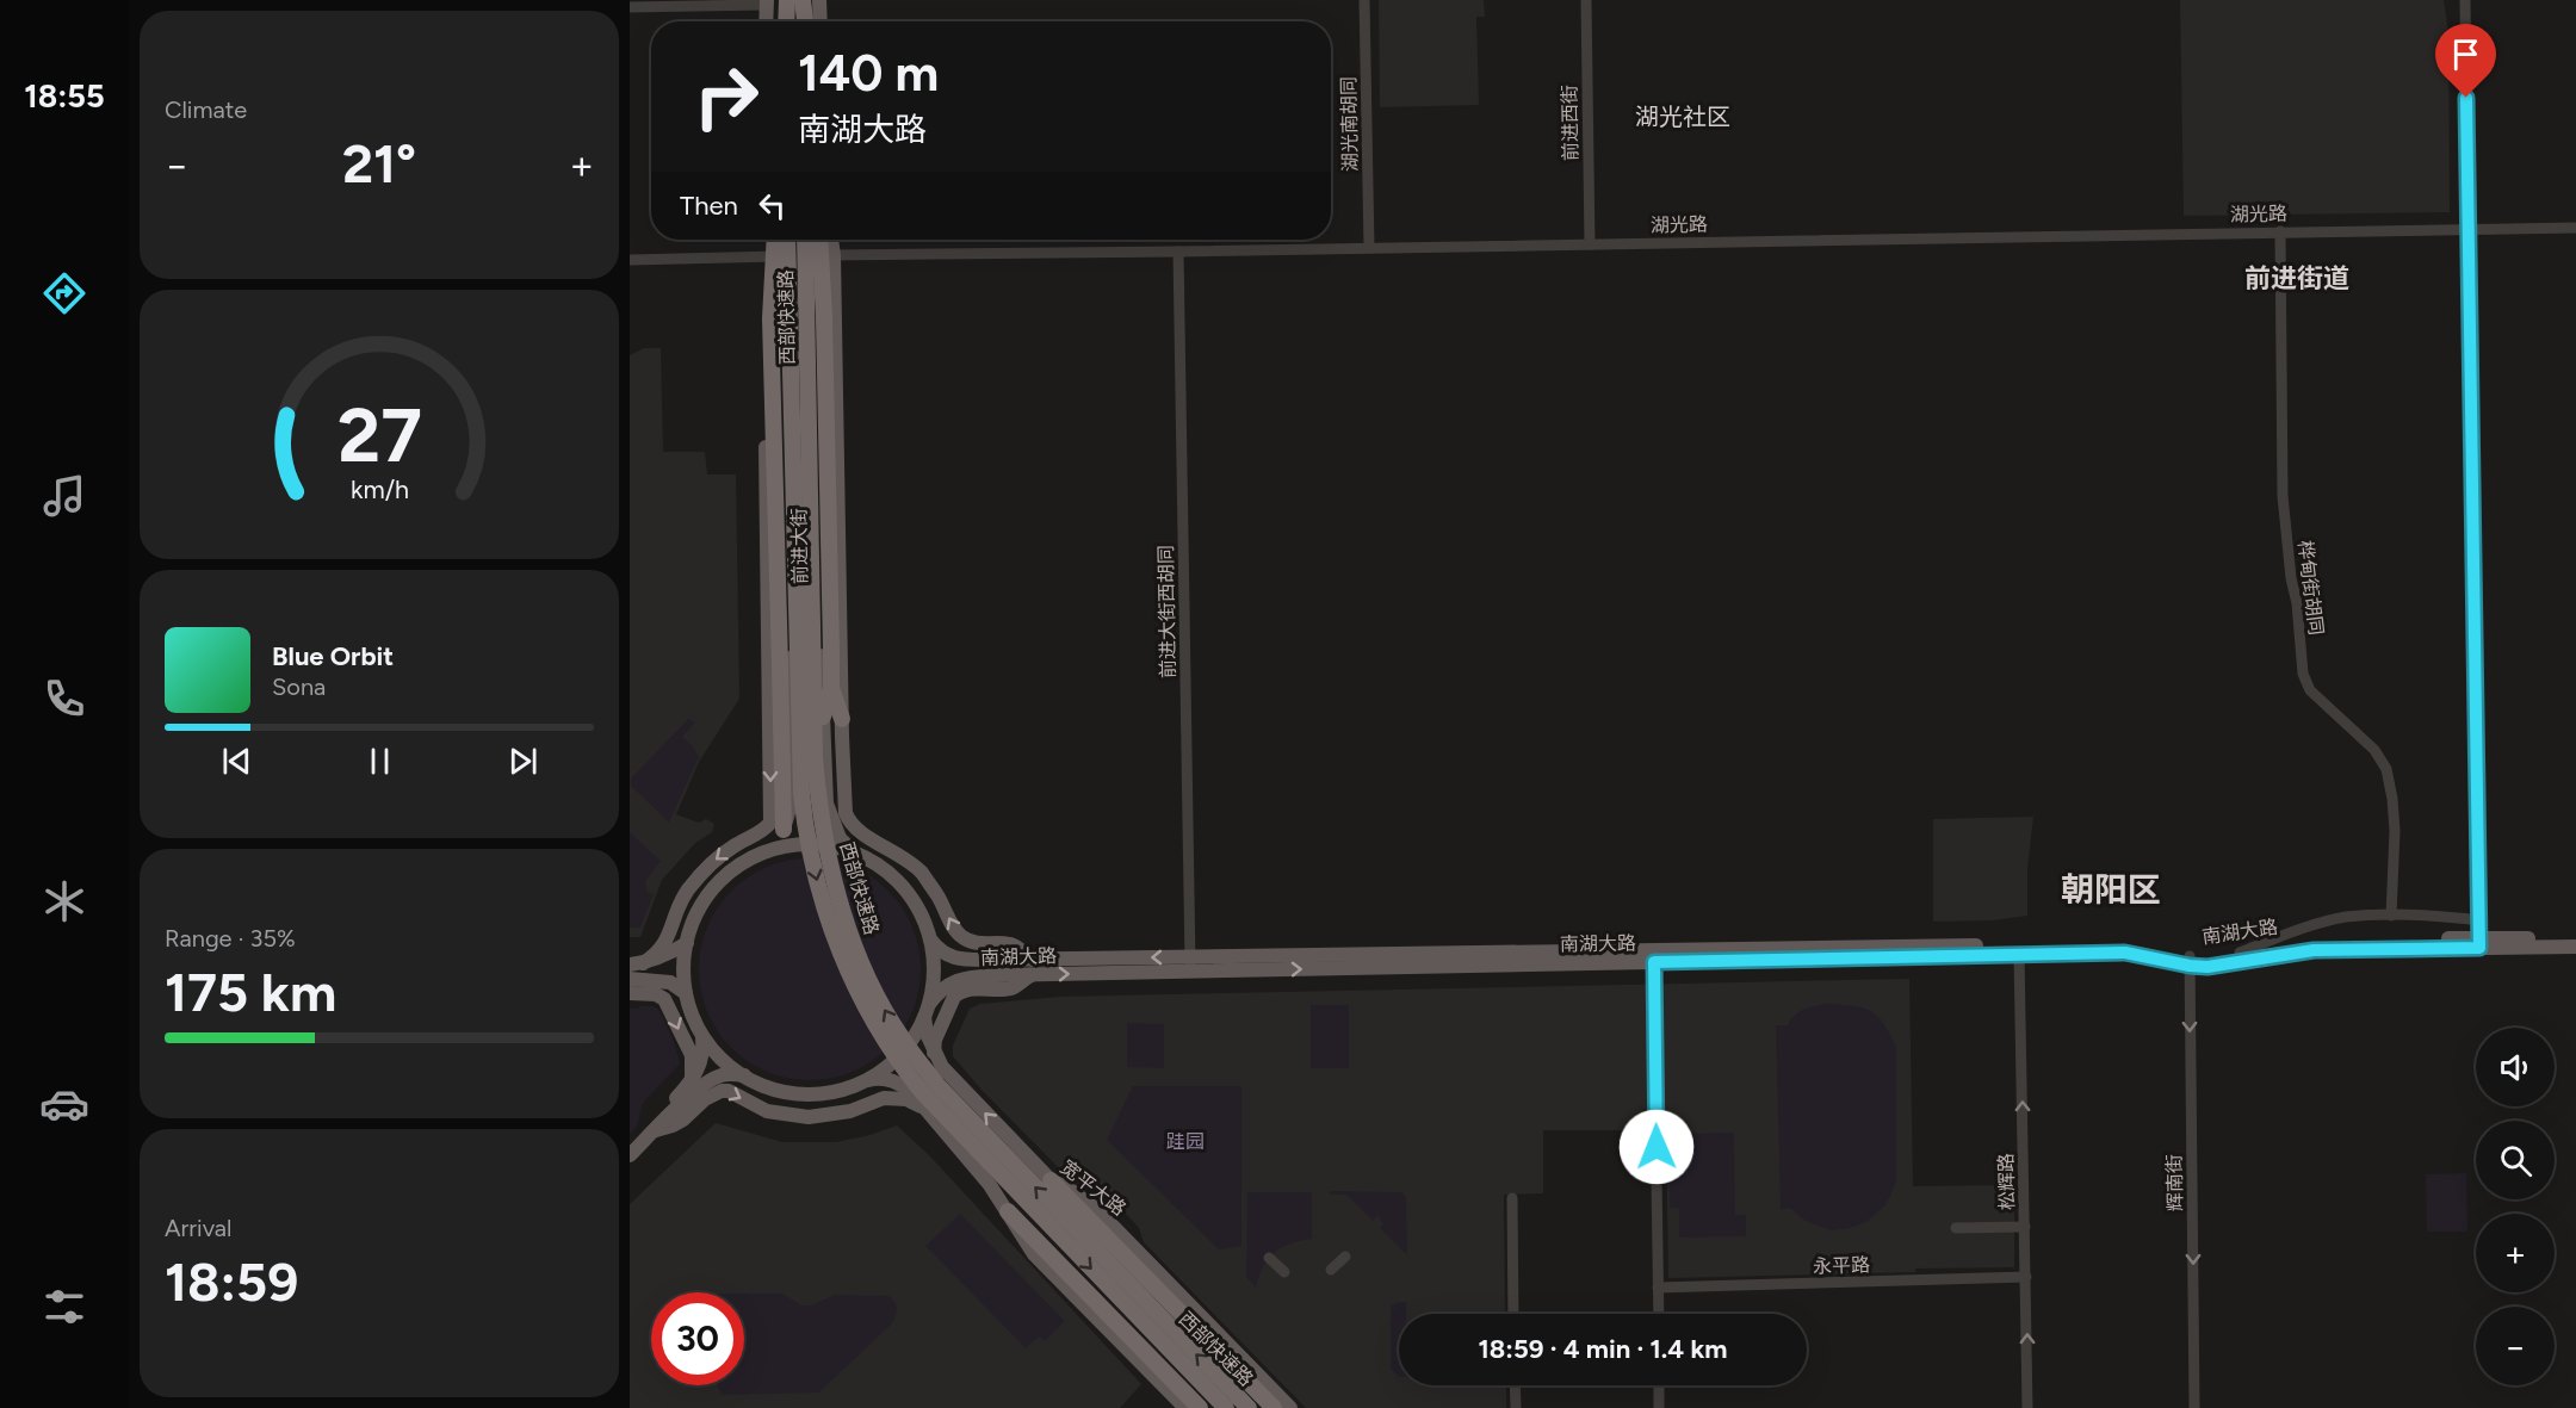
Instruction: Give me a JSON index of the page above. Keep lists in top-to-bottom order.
{
  "streets": {
    "highway": ["西部快速路"],
    "main road": ["前进大街", "南湖大路", "宽平大路"],
    "street": [
      "前进西街",
      "湖光南胡同",
      "湖光路",
      "桦甸街胡同",
      "前进大街西胡同",
      "松辉路",
      "辉南街",
      "永平路"
    ]
  },
  "crossings": [
    ["前进西街", "湖光路"],
    ["湖光南胡同", "湖光路"],
    ["湖光路", "前进大街"],
    ["湖光路", "桦甸街胡同"],
    ["湖光路", "前进大街西胡同"],
    ["前进大街", "南湖大路"],
    ["前进大街", "宽平大路"],
    ["前进大街西胡同", "南湖大路"],
    ["南湖大路", "松辉路"],
    ["南湖大路", "辉南街"],
    ["南湖大路", "宽平大路"],
    ["松辉路", "永平路"]
  ],
  "one_way": ["松辉路", "辉南街"],
  "districts": ["湖光社区", "前进街道", "朝阳区"],
  "parks": ["跬园"],
  "page": {
    "tabs": "18:55",
    "tile": [
      "Climate",
      ["Range · 35%", "175 km"],
      ["Arrival", "18:59"]
    ],
    "turn": ["140 m", "南湖大路"],
    "heat": ["−", "21°", "+"],
    "then": "Then",
    "song": ["Blue Orbit", "Sona"],
    "map_buttons": ["+", "−"],
    "limit": "30",
    "trip": "18:59 · 4 min · 1.4 km",
    "gauge": ["27", "km/h"]
  }
}
